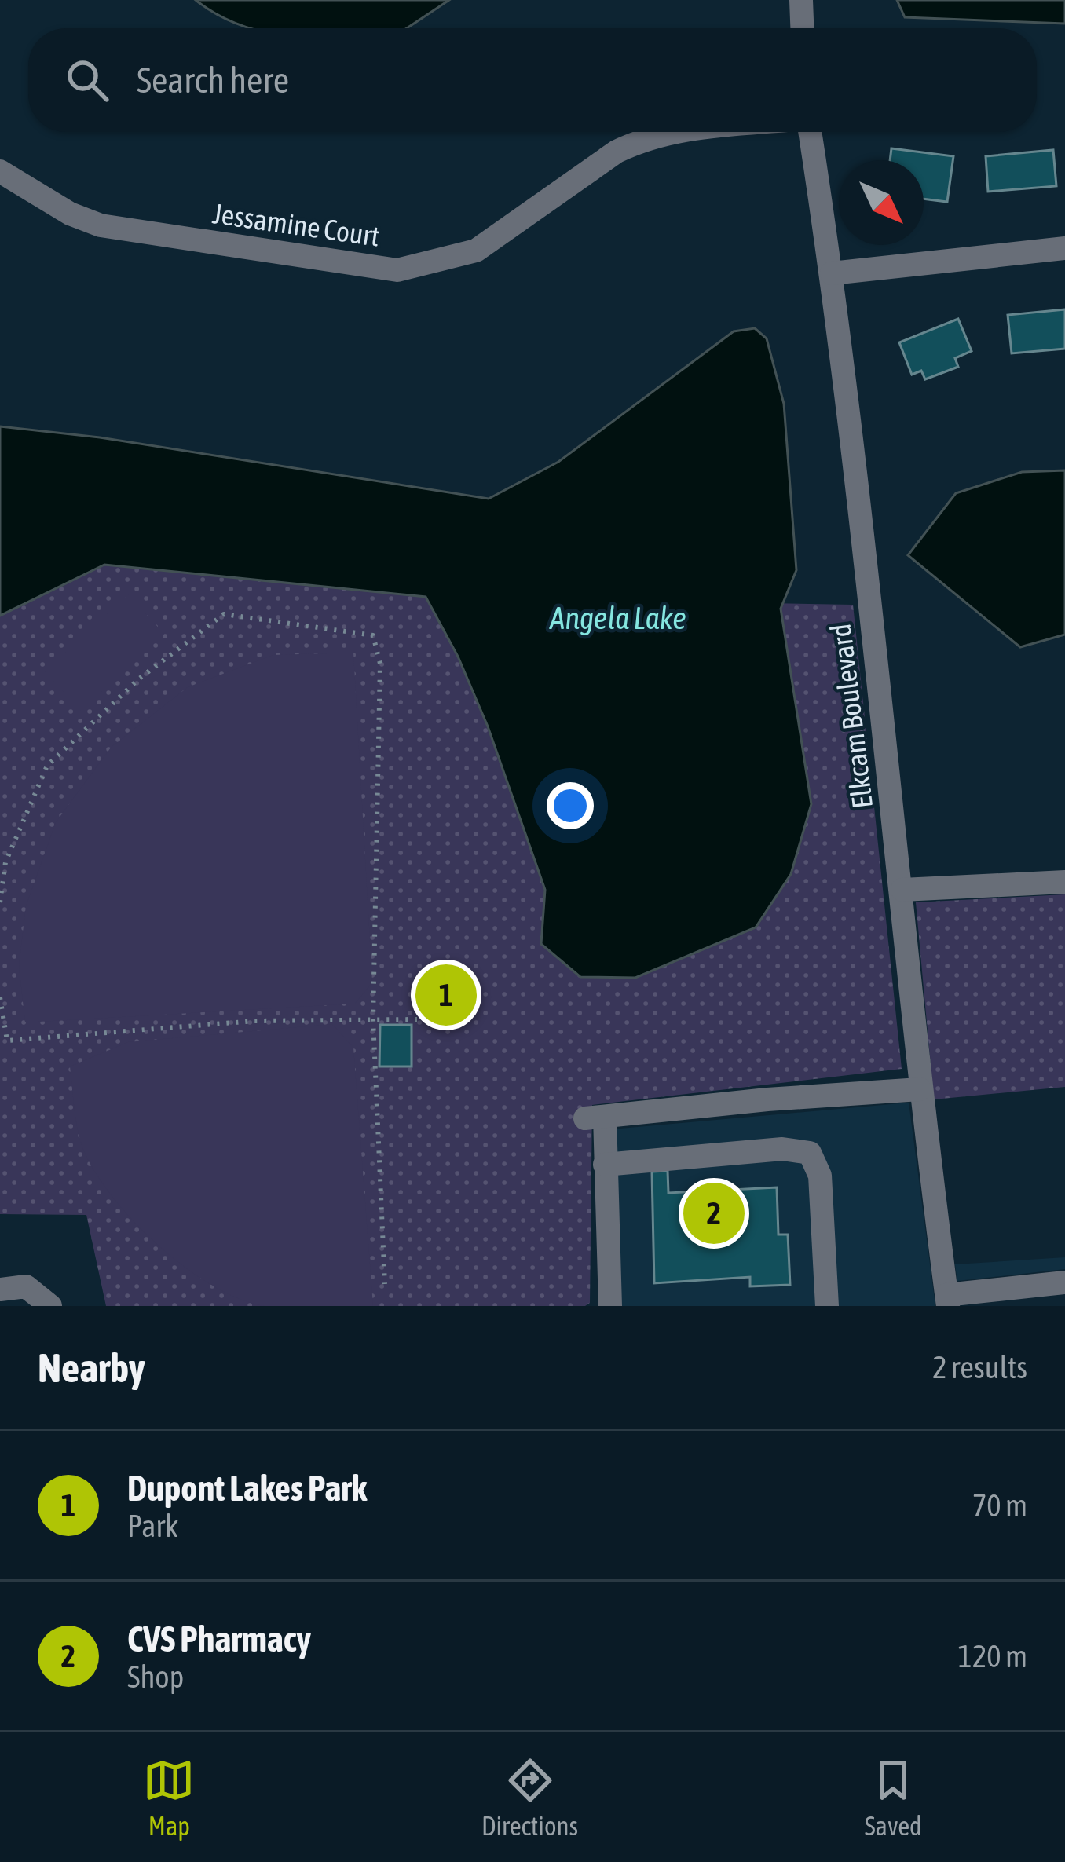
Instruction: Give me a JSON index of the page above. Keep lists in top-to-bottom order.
{
  "streets": {
    "street": ["Jessamine Court", "Elkcam Boulevard"]
  },
  "water": ["Angela Lake"],
  "north": "bottom right",
  "page": {
    "search": "Search here",
    "pins": ["1", "2"],
    "heading": ["Nearby", "2 results"],
    "list": [
      {
        "mark": "1",
        "name": "Dupont Lakes Park",
        "note": "Park",
        "value": "70 m"
      },
      {
        "mark": "2",
        "name": "CVS Pharmacy",
        "note": "Shop",
        "value": "120 m"
      }
    ],
    "nav": ["Map", "Directions", "Saved"]
  }
}
